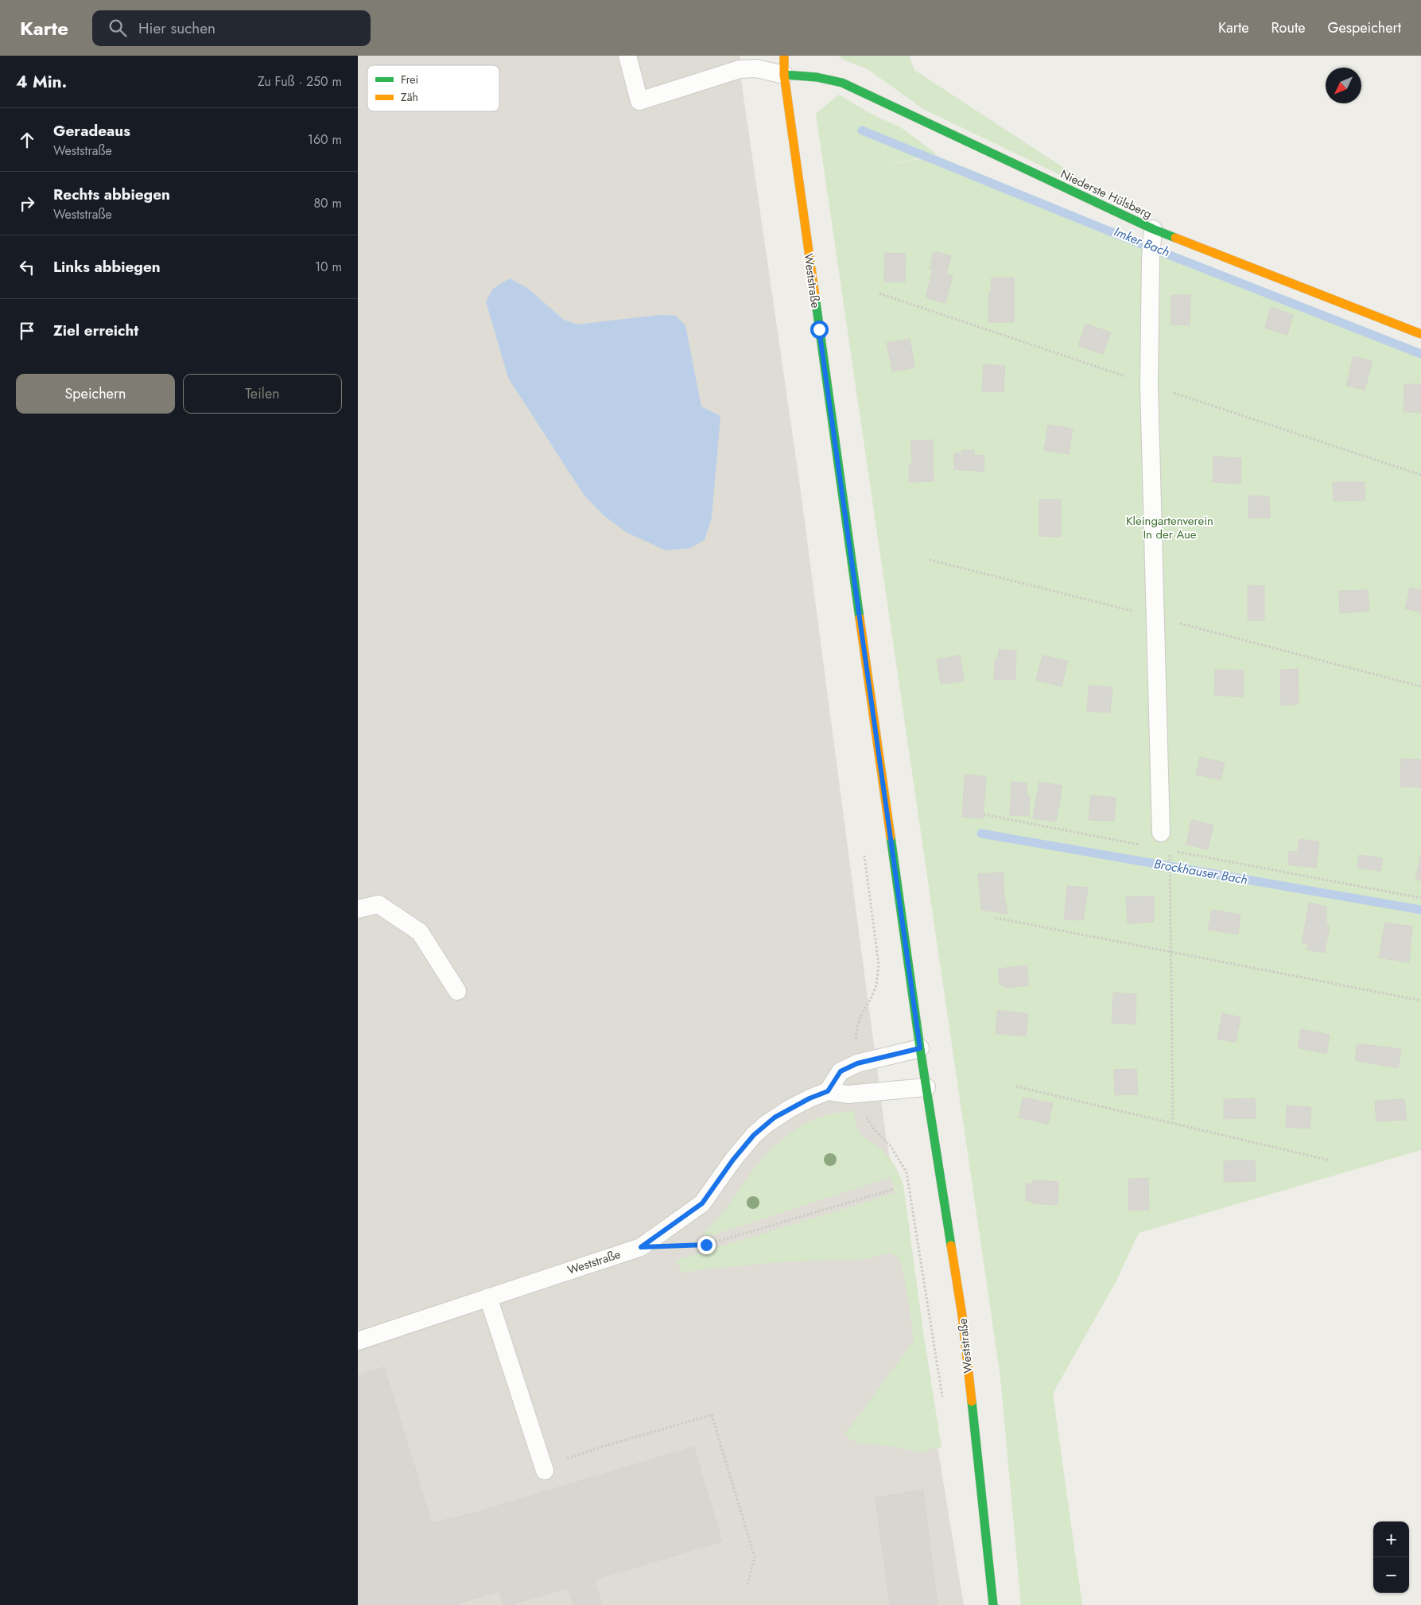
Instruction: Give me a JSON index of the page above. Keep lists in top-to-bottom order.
{
  "streets": {
    "street": ["Niederste Hülsberg", "Weststraße"]
  },
  "crossings": [
    ["Niederste Hülsberg", "Weststraße"]
  ],
  "water": ["Imker Bach", "Brockhauser Bach"],
  "parks": ["Kleingartenverein In der Aue"],
  "legend": ["Frei", "Zäh"],
  "north": "bottom left",
  "page": {
    "header": "Karte",
    "search": "Hier suchen",
    "nav": ["Karte", "Route", "Gespeichert"],
    "heading": ["4 Min.", "Zu Fuß · 250 m"],
    "list": [
      ["Geradeaus", "Weststraße", "160 m"],
      ["Rechts abbiegen", "Weststraße", "80 m"],
      ["Links abbiegen", "10 m"],
      "Ziel erreicht"
    ],
    "buttons": ["Speichern", "Teilen"],
    "map_buttons": ["+", "−"]
  }
}
